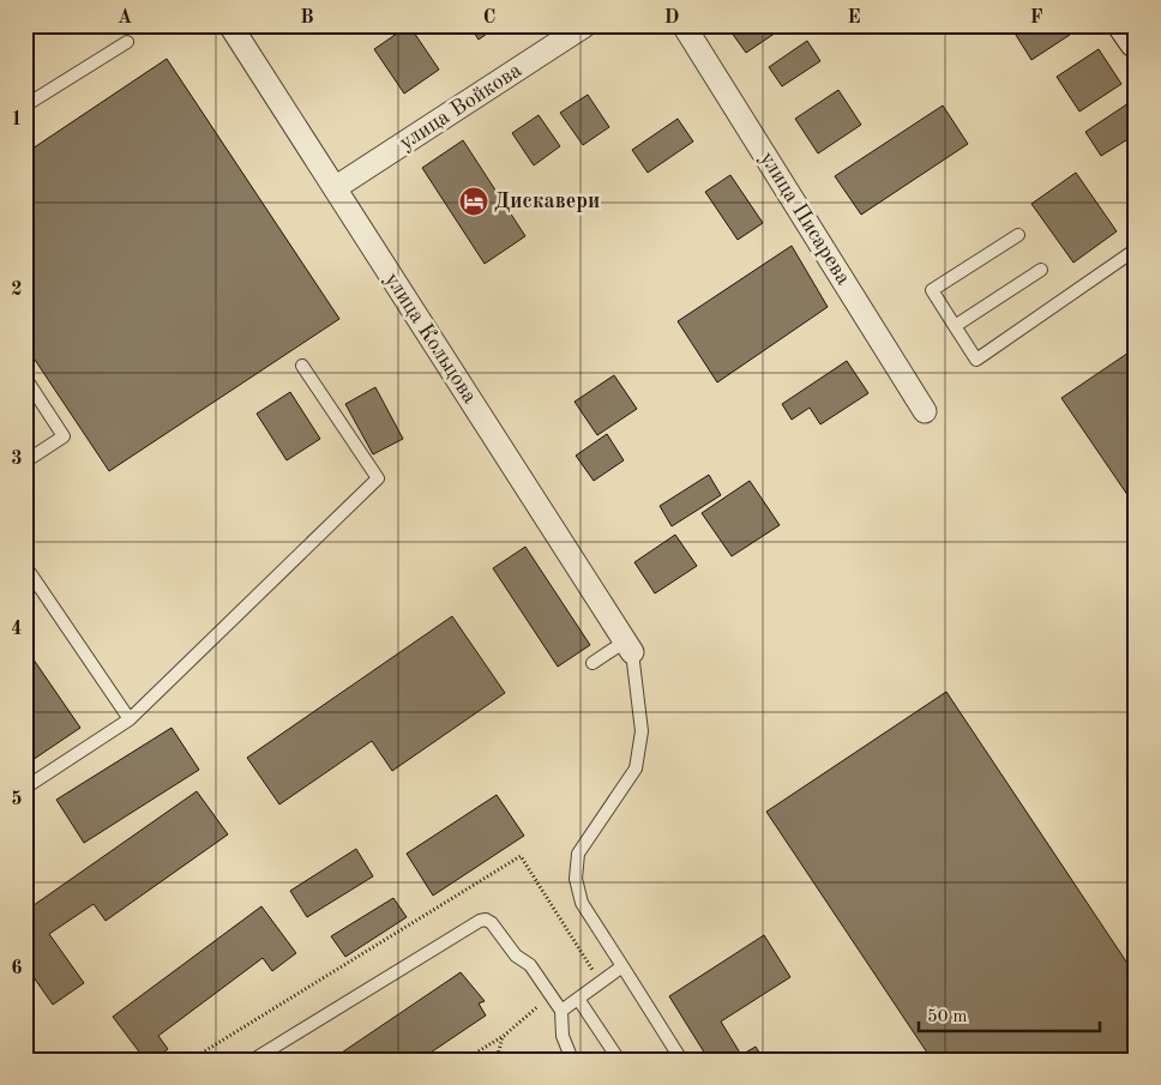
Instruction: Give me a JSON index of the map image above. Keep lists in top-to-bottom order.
{
  "streets": {
    "street": ["улица Войкова", "улица Писарева", "улица Кольцова"]
  },
  "crossings": [
    ["улица Войкова", "улица Кольцова"]
  ],
  "places": {
    "hotel": ["Дискавери"]
  },
  "scale_bar": "50 m",
  "grid": {
    "columns": [
      "A",
      "B",
      "C",
      "D",
      "E",
      "F"
    ],
    "rows": [
      "1",
      "2",
      "3",
      "4",
      "5",
      "6"
    ]
  }
}
